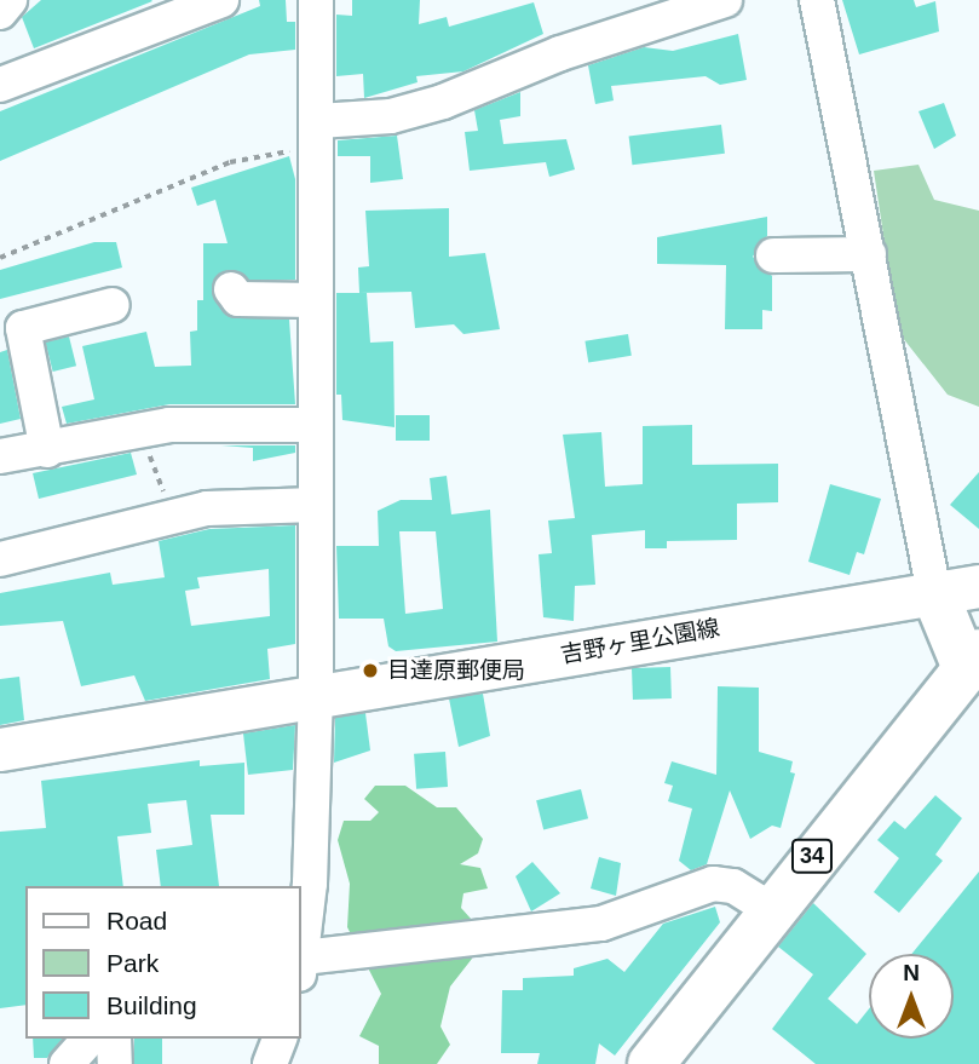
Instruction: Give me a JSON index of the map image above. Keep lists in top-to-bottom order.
{
  "streets": {
    "highway": ["34"],
    "main road": ["吉野ヶ里公園線"]
  },
  "places": ["目達原郵便局"],
  "legend": ["Road", "Park", "Building"],
  "north": "top"
}
